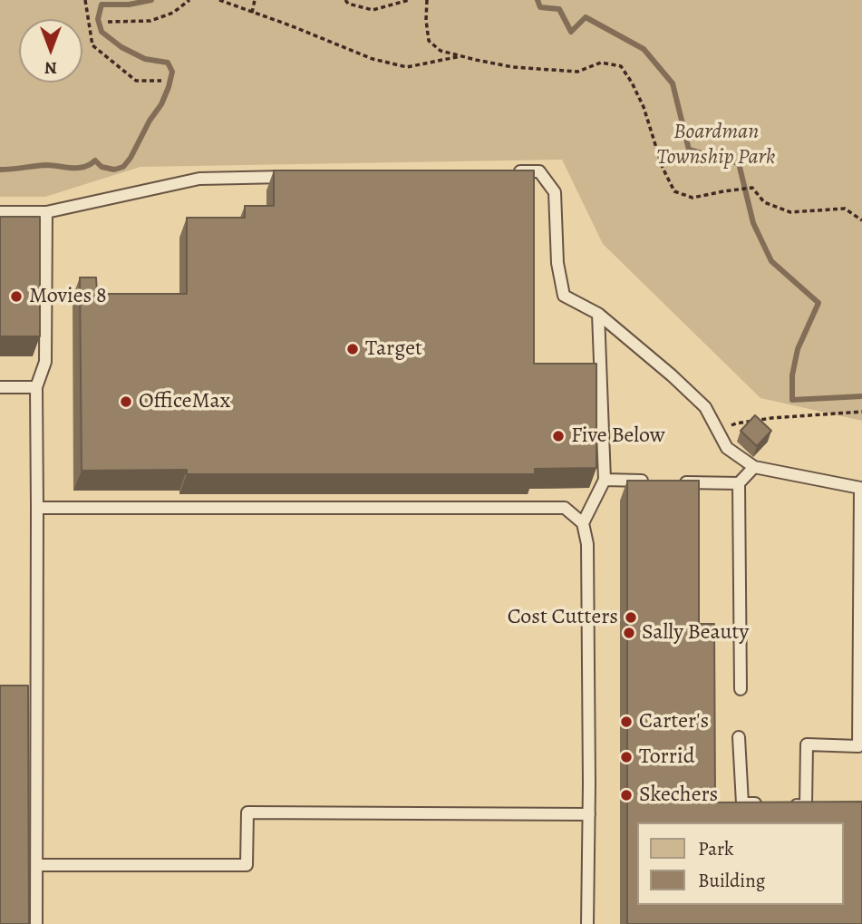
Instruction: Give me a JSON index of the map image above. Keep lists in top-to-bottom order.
{
  "parks": ["Boardman Township Park"],
  "places": [
    "Movies 8",
    "Target",
    "OfficeMax",
    "Five Below",
    "Cost Cutters",
    "Sally Beauty",
    "Carter's",
    "Torrid",
    "Skechers"
  ],
  "legend": ["Park", "Building"],
  "north": "bottom"
}
